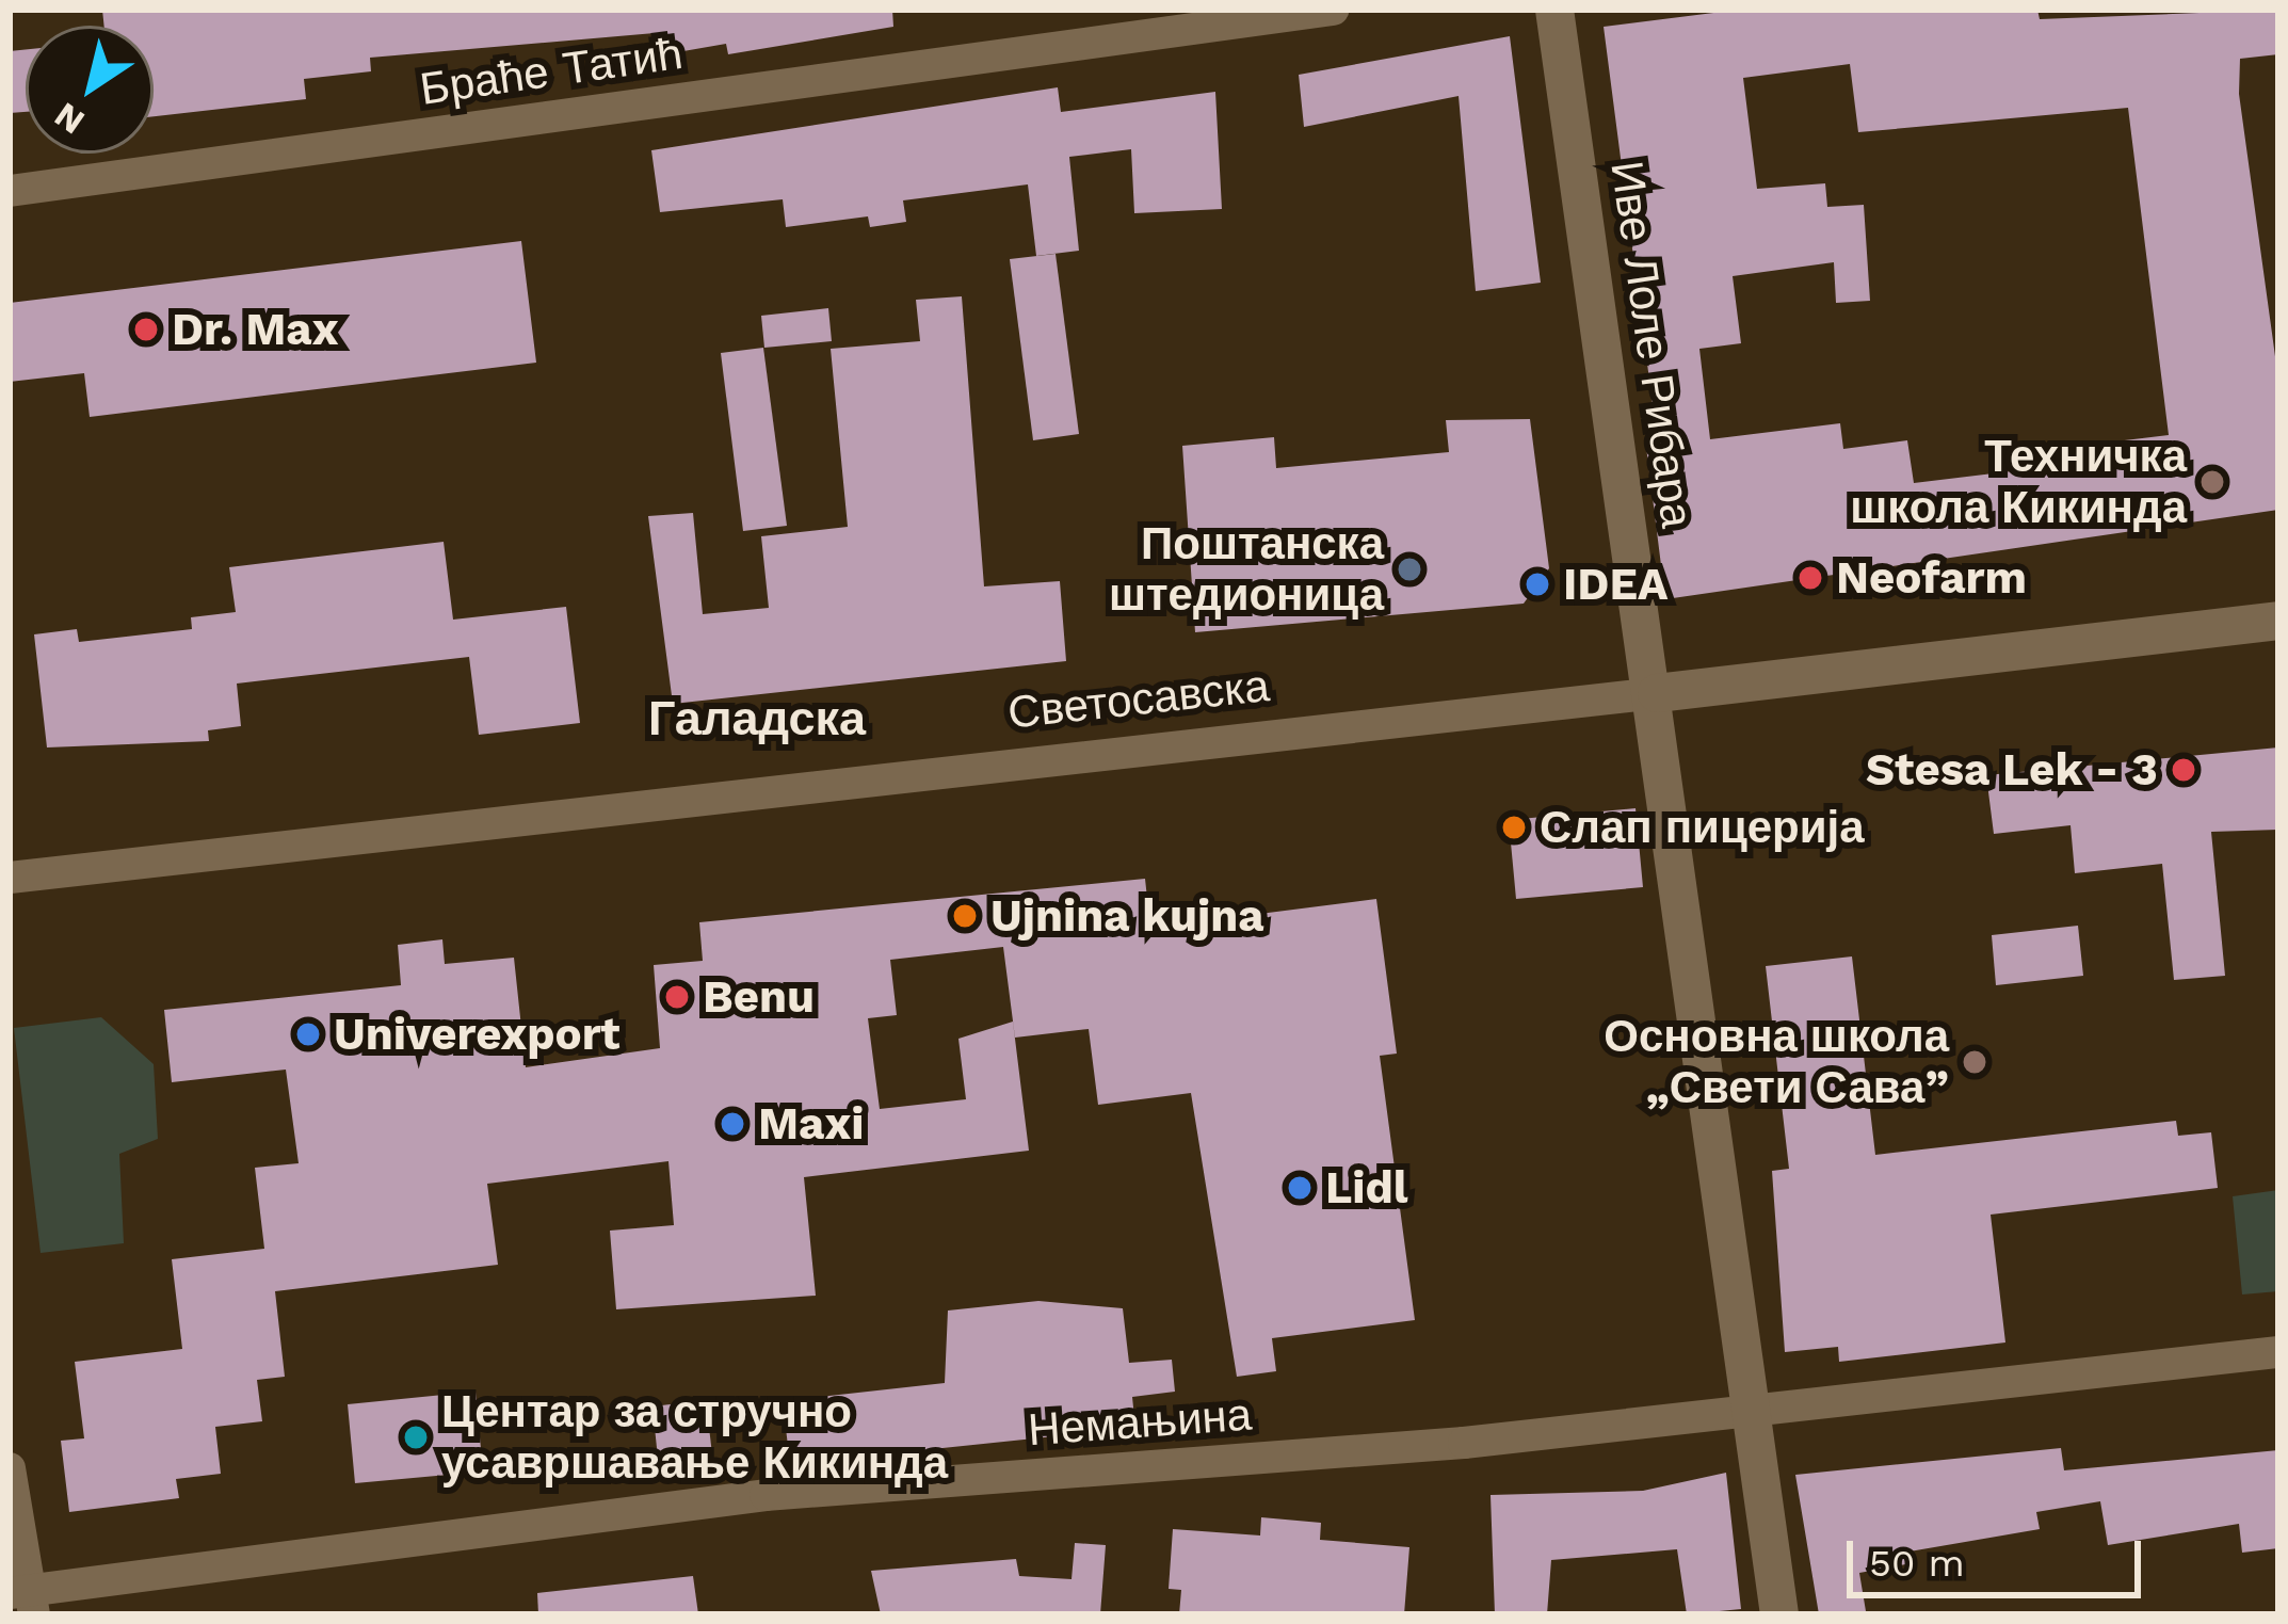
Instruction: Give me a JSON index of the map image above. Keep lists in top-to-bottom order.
{
  "streets": {
    "street": [
      "Браће Татић",
      "Иве Лоле Рибара",
      "Светосавска",
      "Немањина"
    ]
  },
  "crossings": [
    ["Иве Лоле Рибара", "Светосавска"],
    ["Иве Лоле Рибара", "Немањина"]
  ],
  "districts": ["Галадска"],
  "places": [
    "Dr. Max",
    "Техничка школа Кикинда",
    "Поштанска штедионица",
    "Neofarm",
    "IDEA",
    "Stesa Lek - 3",
    "Слап пицерија",
    "Ujnina kujna",
    "Benu",
    "Univerexport",
    "Основна школа „Свети Сава”",
    "Maxi",
    "Lidl",
    "Центар за стручно усавршавање Кикинда"
  ],
  "scale_bar": "50 m",
  "north": "bottom left"
}
